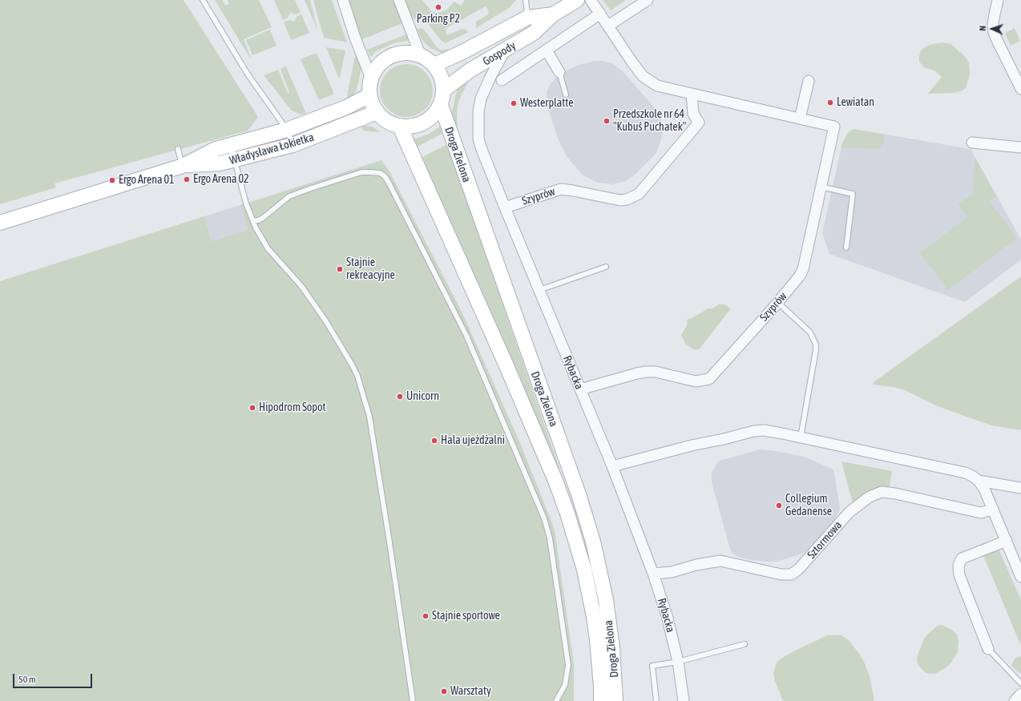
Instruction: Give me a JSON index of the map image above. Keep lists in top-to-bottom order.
{
  "streets": {
    "street": [
      "Gospody",
      "Władysława Łokietka",
      "Droga Zielona",
      "Szyprów",
      "Rybacka",
      "Sztormowa"
    ]
  },
  "crossings": [
    ["Gospody", "Władysława Łokietka"],
    ["Gospody", "Droga Zielona"],
    ["Gospody", "Rybacka"],
    ["Władysława Łokietka", "Droga Zielona"],
    ["Szyprów", "Rybacka"],
    ["Rybacka", "Sztormowa"]
  ],
  "places": [
    "Parking P2",
    "Lewiatan",
    "Westerplatte",
    "Przedszkole nr 64 \"Kubuś Puchatek\"",
    "Ergo Arena 02",
    "Ergo Arena 01",
    "Stajnie rekreacyjne",
    "Unicorn",
    "Hipodrom Sopot",
    "Hala ujeżdżalni",
    "Collegium Gedanense",
    "Stajnie sportowe",
    "Warsztaty"
  ],
  "scale_bar": "50 m",
  "north": "left"
}
